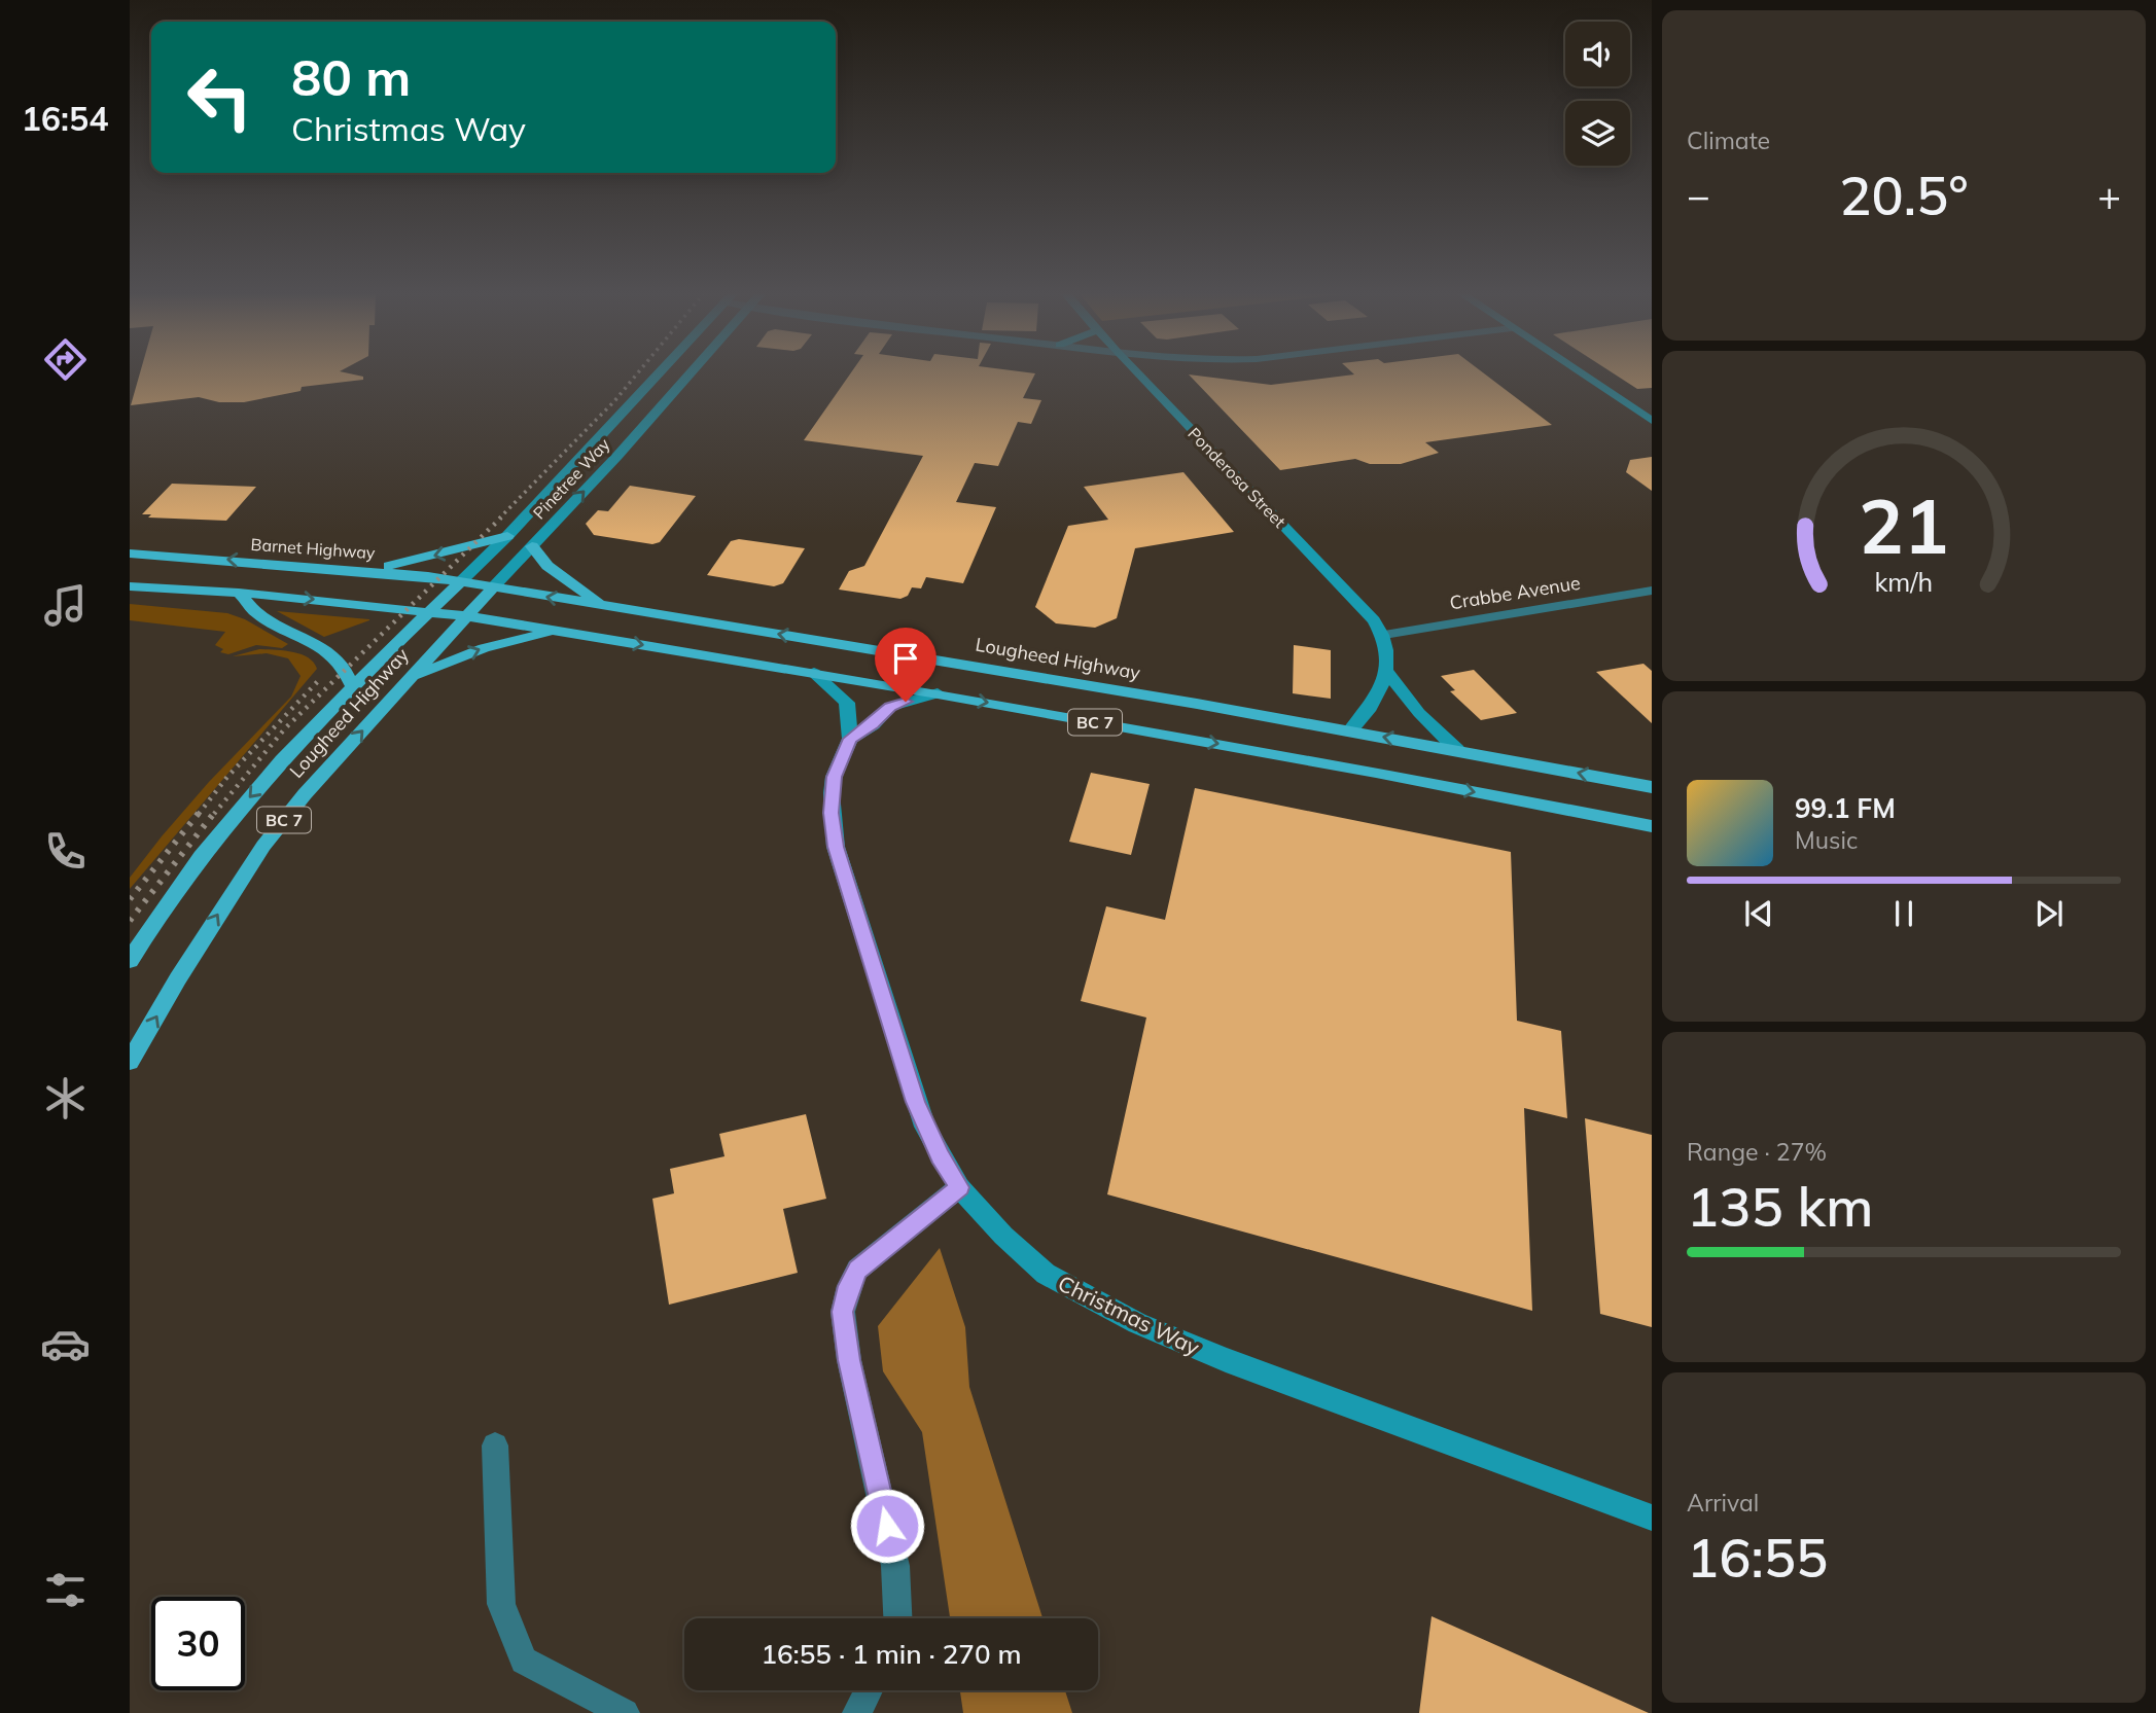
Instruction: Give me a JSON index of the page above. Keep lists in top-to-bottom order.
{
  "streets": {
    "main road": ["Barnet Highway", "Lougheed Highway", "BC 7"],
    "street": [
      "Ponderosa Street",
      "Pinetree Way",
      "Crabbe Avenue",
      "Christmas Way"
    ]
  },
  "crossings": [
    ["Ponderosa Street", "Crabbe Avenue"],
    ["Pinetree Way", "Barnet Highway"],
    ["Pinetree Way", "Lougheed Highway"],
    ["Barnet Highway", "Lougheed Highway"],
    ["Lougheed Highway", "BC 7"],
    ["BC 7", "Christmas Way"]
  ],
  "page": {
    "tabs": "16:54",
    "tile": [
      "Climate",
      ["Range · 27%", "135 km"],
      ["Arrival", "16:55"]
    ],
    "turn": ["80 m", "Christmas Way"],
    "heat": ["−", "20.5°", "+"],
    "song": ["99.1 FM", "Music"],
    "limit": "30",
    "trip": "16:55 · 1 min · 270 m",
    "gauge": ["21", "km/h"]
  }
}
